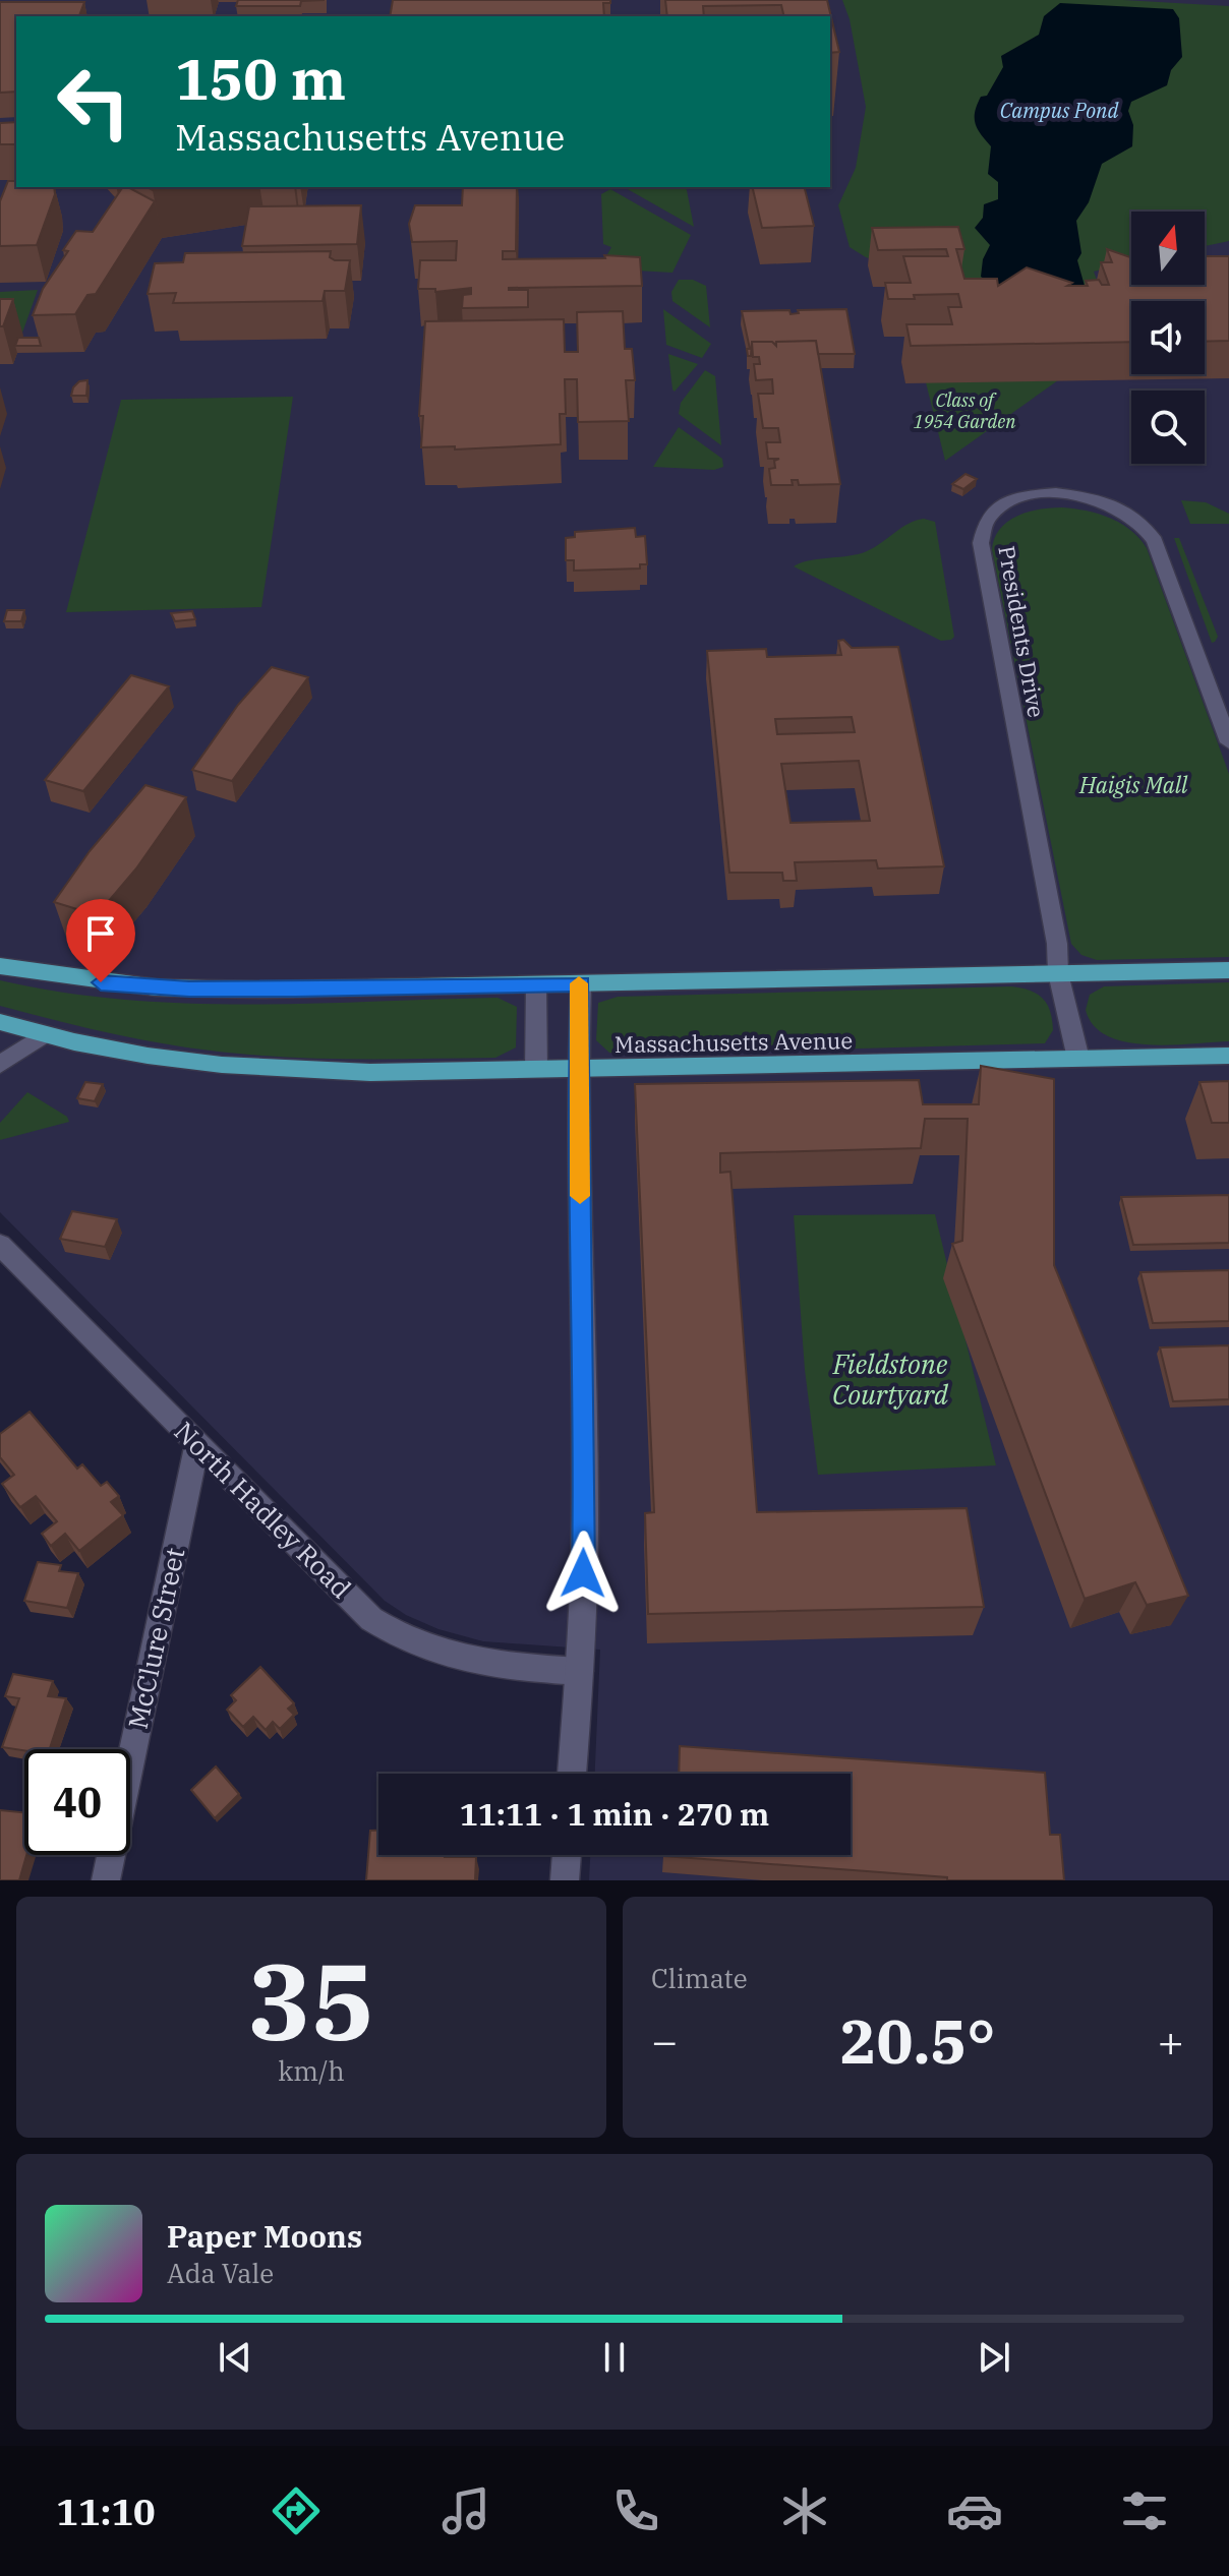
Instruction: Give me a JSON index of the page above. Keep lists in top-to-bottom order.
{
  "streets": {
    "main road": ["Massachusetts Avenue"],
    "street": ["Presidents Drive", "North Hadley Road", "McClure Street"]
  },
  "crossings": [
    ["Presidents Drive", "Massachusetts Avenue"],
    ["North Hadley Road", "McClure Street"]
  ],
  "water": ["Campus Pond"],
  "parks": ["Class of 1954 Garden", "Haigis Mall", "Fieldstone Courtyard"],
  "north": "top",
  "page": {
    "turn": ["150 m", "Massachusetts Avenue"],
    "limit": "40",
    "trip": "11:11 · 1 min · 270 m",
    "tile": [
      ["35", "km/h"],
      "Climate"
    ],
    "heat": ["−", "20.5°", "+"],
    "song": ["Paper Moons", "Ada Vale"],
    "tabs": "11:10"
  }
}
